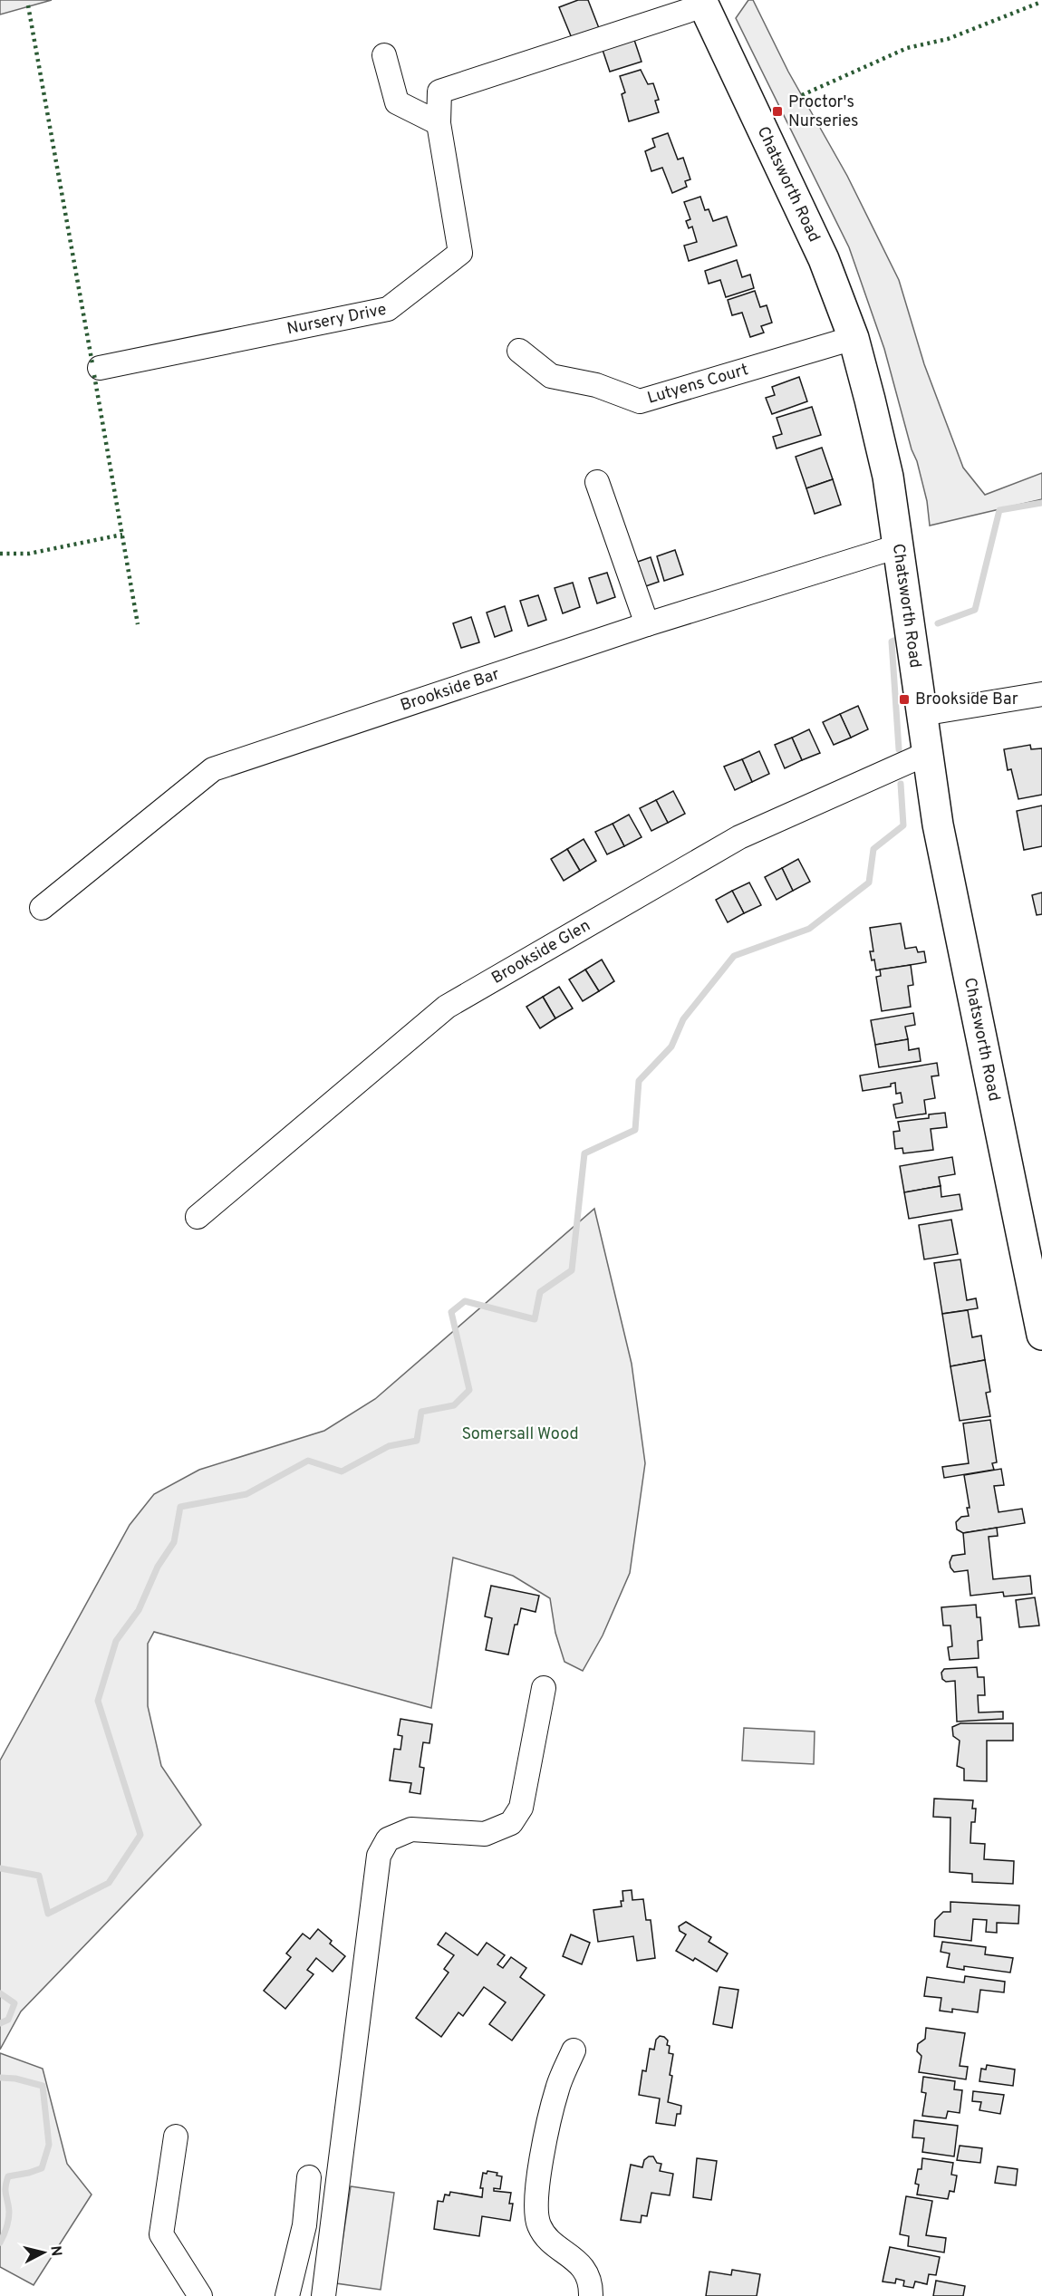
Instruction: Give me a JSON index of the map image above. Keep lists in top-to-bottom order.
{
  "streets": {
    "highway": ["Chatsworth Road"],
    "street": [
      "Nursery Drive",
      "Lutyens Court",
      "Brookside Bar",
      "Brookside Glen"
    ]
  },
  "crossings": [
    ["Chatsworth Road", "Nursery Drive"],
    ["Chatsworth Road", "Lutyens Court"],
    ["Chatsworth Road", "Brookside Bar"],
    ["Chatsworth Road", "Brookside Glen"]
  ],
  "parks": ["Somersall Wood"],
  "places": {
    "transit": ["Proctor's Nurseries", "Brookside Bar"]
  },
  "north": "right"
}
